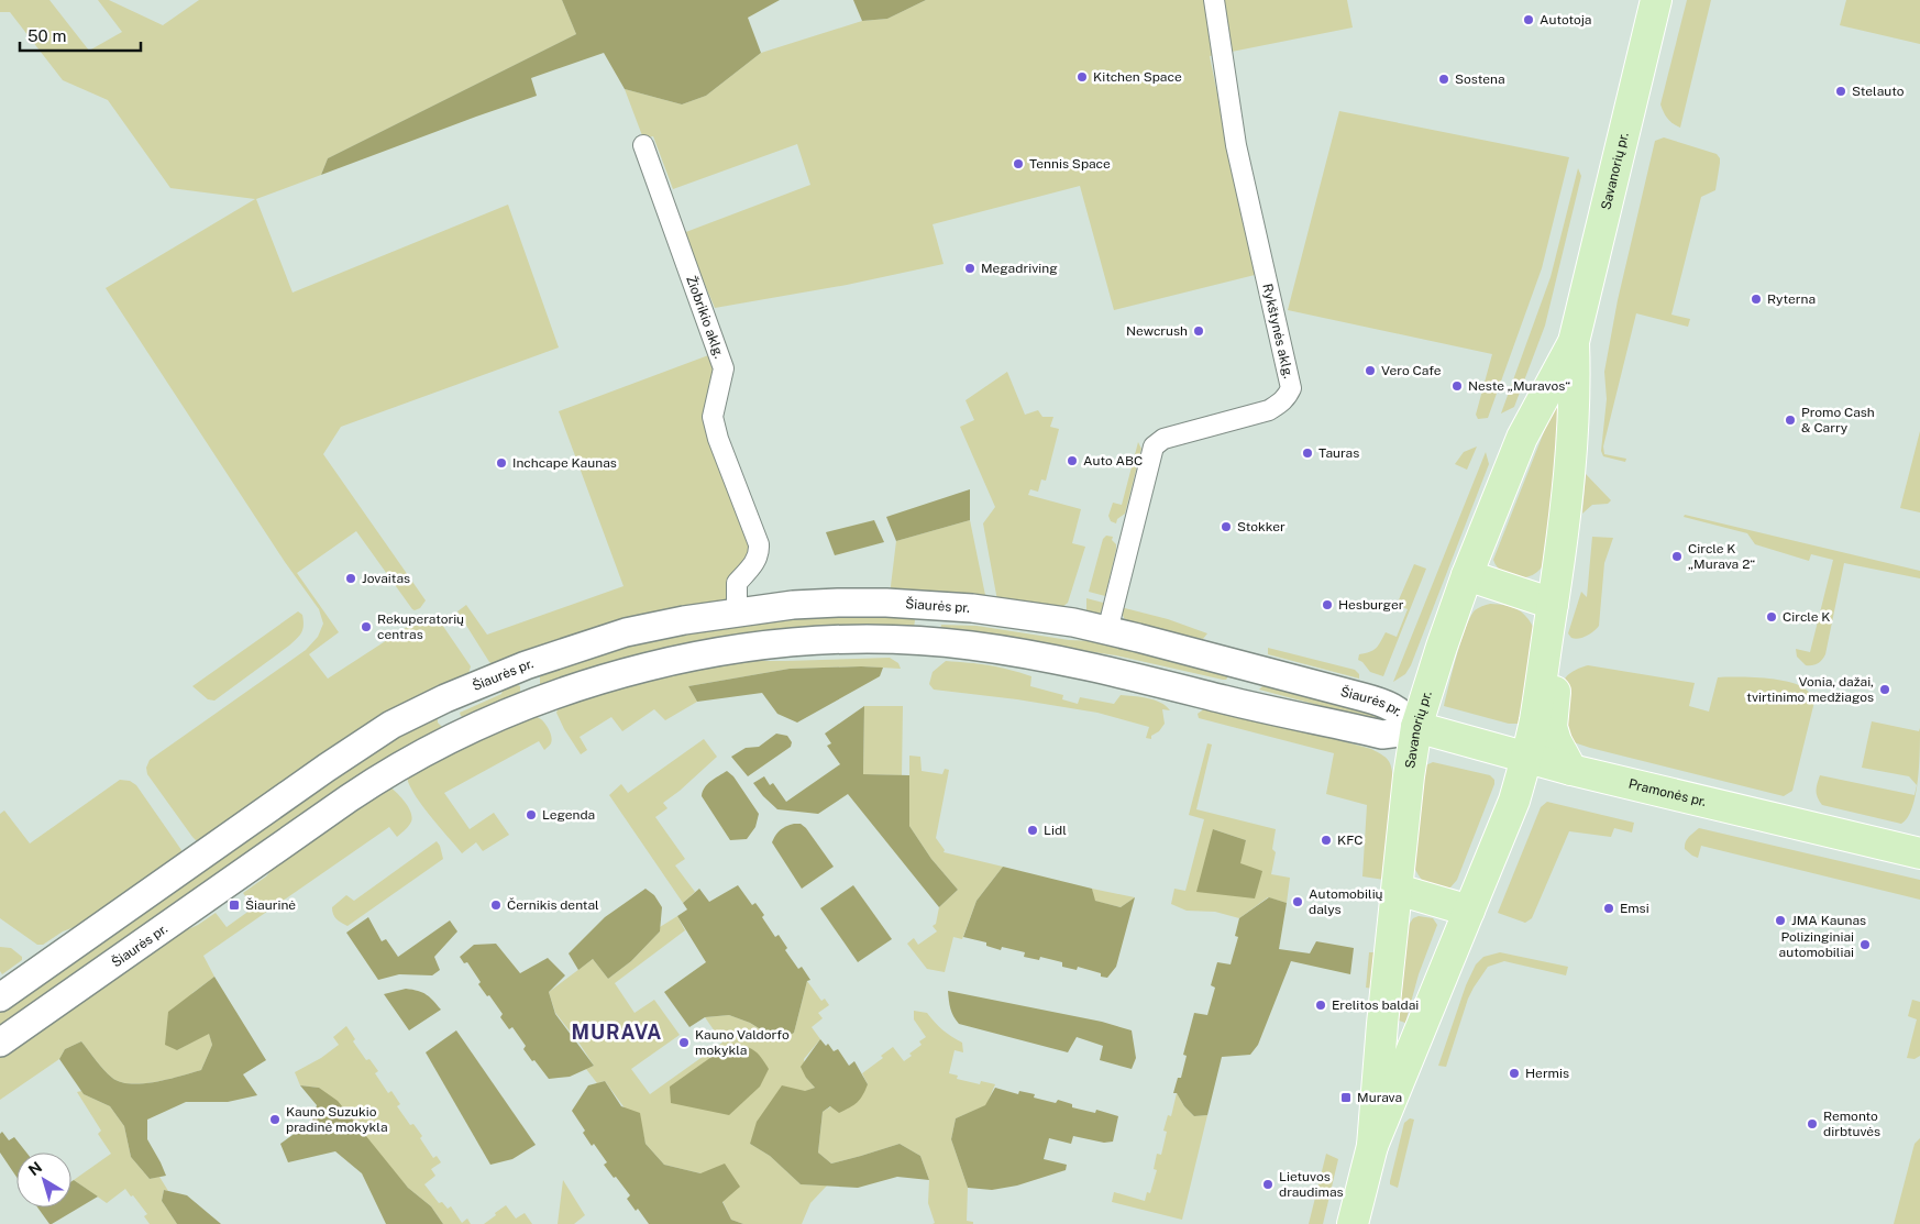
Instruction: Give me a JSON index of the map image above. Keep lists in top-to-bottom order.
{
  "streets": {
    "main road": ["Savanorių pr.", "Šiaurės pr.", "Pramonės pr."],
    "street": ["Žiobrikio aklg.", "Rykštynės aklg."]
  },
  "crossings": [
    ["Savanorių pr.", "Šiaurės pr."],
    ["Savanorių pr.", "Pramonės pr."],
    ["Žiobrikio aklg.", "Šiaurės pr."],
    ["Rykštynės aklg.", "Šiaurės pr."],
    ["Šiaurės pr.", "Pramonės pr."]
  ],
  "districts": ["MURAVA"],
  "places": {
    "other": [
      "Autotoja",
      "Kitchen Space",
      "Sostena",
      "Stelauto",
      "Tennis Space",
      "Megadriving",
      "Ryterna",
      "Newcrush",
      "Vero Cafe",
      "Neste „Muravos“",
      "Promo Cash & Carry",
      "Tauras",
      "Auto ABC",
      "Inchcape Kaunas",
      "Stokker",
      "Circle K „Murava 2“",
      "Jovaitas",
      "Hesburger",
      "Circle K",
      "Rekuperatorių centras",
      "Vonia, dažai, tvirtinimo medžiagos",
      "Legenda",
      "Lidl",
      "KFC",
      "Automobilių dalys",
      "Černikis dental",
      "Emsi",
      "JMA Kaunas",
      "Polizinginiai automobiliai",
      "Erelitos baldai",
      "Kauno Valdorfo mokykla",
      "Hermis",
      "Kauno Suzukio pradinė mokykla",
      "Remonto dirbtuvės",
      "Lietuvos draudimas"
    ],
    "transit": ["Šiaurinė", "Murava"]
  },
  "scale_bar": "50 m",
  "north": "top left"
}
